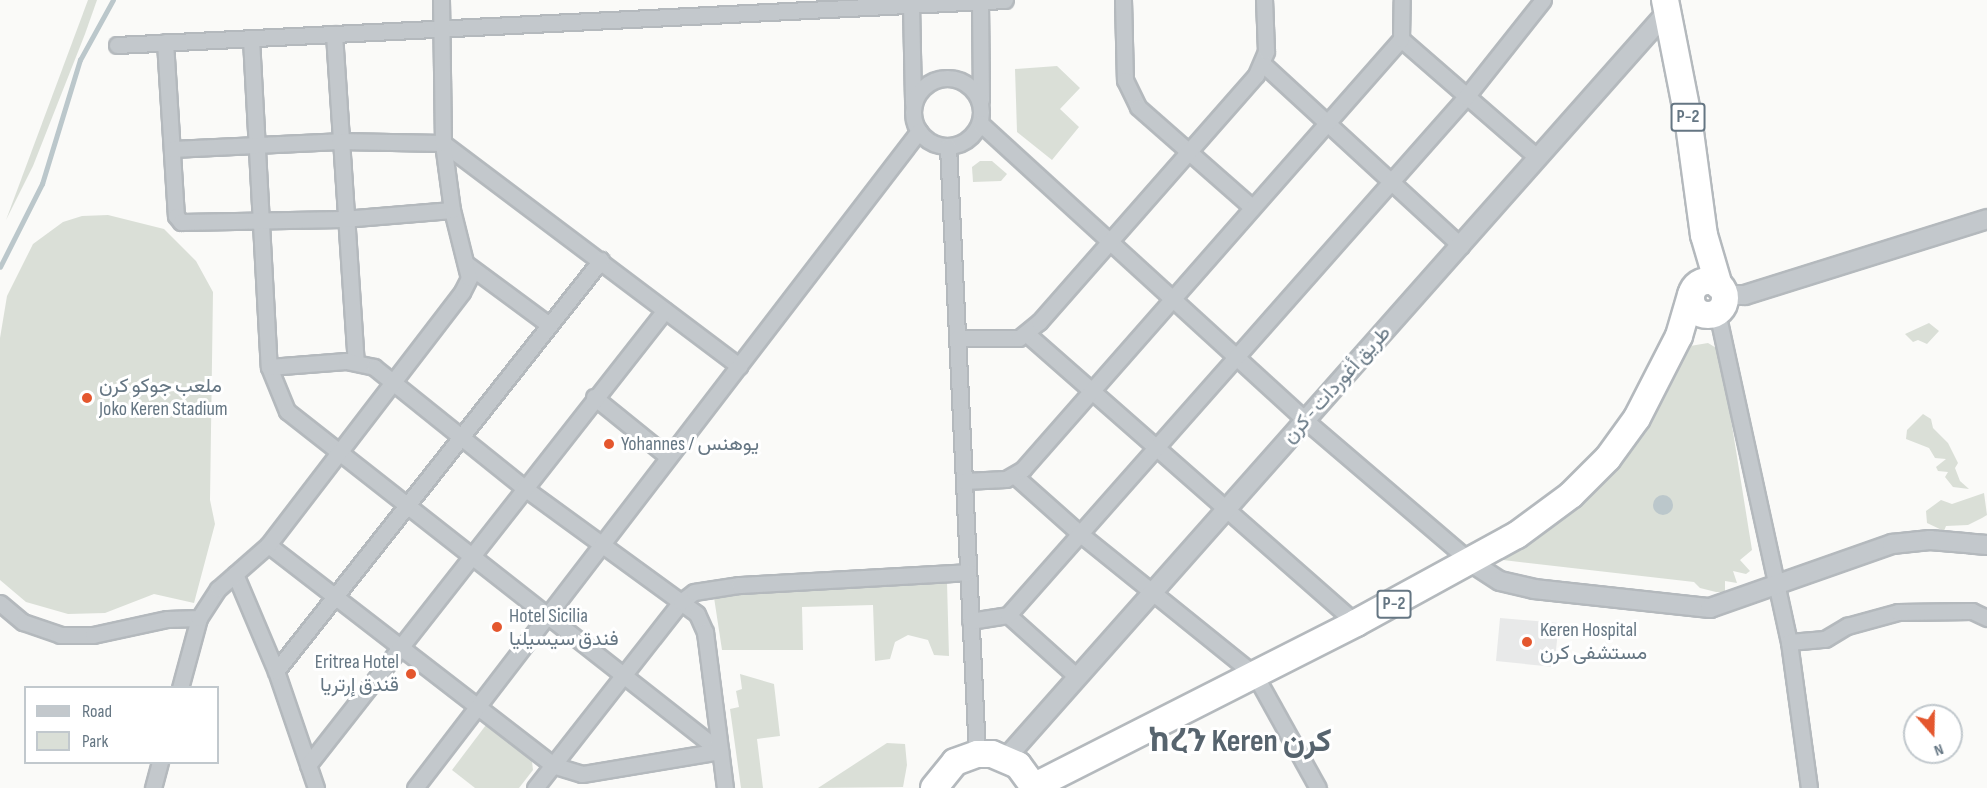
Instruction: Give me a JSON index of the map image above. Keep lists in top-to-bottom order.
{
  "streets": {
    "highway": ["P-2", "طريق أغوردات - كرن"]
  },
  "crossings": [
    ["P-2", "طريق أغوردات - كرن"]
  ],
  "districts": ["ከረን Keren كرن"],
  "places": [
    "ملعب جوكو كرن Joko Keren Stadium",
    "Yohannes / يوهنس",
    "Hotel Sicilia فندق سيسيليا",
    "Keren Hospital مستشفى كرن",
    "Eritrea Hotel قندق إرتريا"
  ],
  "legend": ["Road", "Park"],
  "north": "bottom"
}
